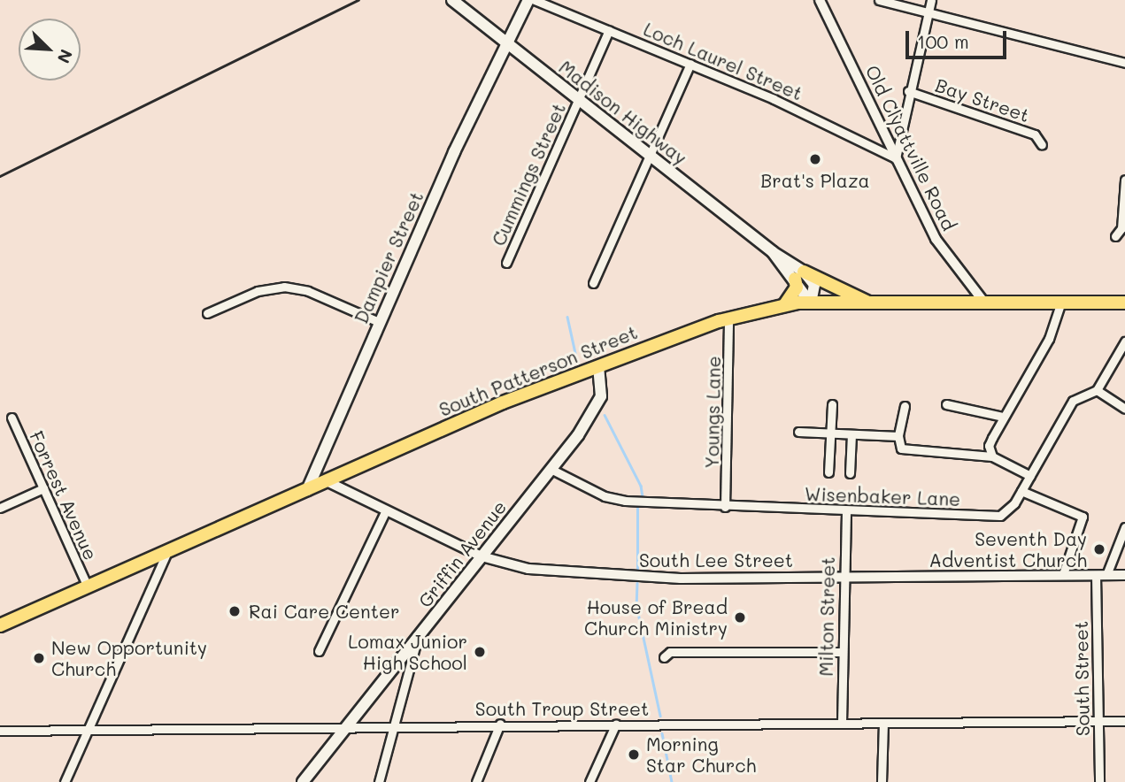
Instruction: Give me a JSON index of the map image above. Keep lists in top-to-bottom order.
{
  "streets": {
    "main road": [
      "Madison Highway",
      "Dampier Street",
      "South Patterson Street",
      "Griffin Avenue"
    ],
    "street": [
      "Loch Laurel Street",
      "Bay Street",
      "Old Clyattville Road",
      "Cummings Street",
      "Youngs Lane",
      "Forrest Avenue",
      "Wisenbaker Lane",
      "South Lee Street",
      "Milton Street",
      "South Street",
      "South Troup Street"
    ]
  },
  "crossings": [
    ["Loch Laurel Street", "Old Clyattville Road"],
    ["Loch Laurel Street", "Cummings Street"],
    ["Madison Highway", "Cummings Street"],
    ["Madison Highway", "Dampier Street"],
    ["Old Clyattville Road", "South Patterson Street"],
    ["Dampier Street", "South Patterson Street"],
    ["South Patterson Street", "Youngs Lane"],
    ["South Patterson Street", "Forrest Avenue"],
    ["South Patterson Street", "Griffin Avenue"],
    ["South Patterson Street", "South Lee Street"],
    ["Youngs Lane", "Wisenbaker Lane"],
    ["Wisenbaker Lane", "Griffin Avenue"],
    ["Wisenbaker Lane", "Milton Street"],
    ["Griffin Avenue", "South Lee Street"],
    ["Griffin Avenue", "South Troup Street"],
    ["South Lee Street", "Milton Street"],
    ["South Lee Street", "South Street"],
    ["Milton Street", "South Troup Street"],
    ["South Street", "South Troup Street"]
  ],
  "places": [
    "Brat's Plaza",
    "Seventh Day Adventist Church",
    "Rai Care Center",
    "House of Bread Church Ministry",
    "Lomax Junior High School",
    "New Opportunity Church",
    "Morning Star Church"
  ],
  "scale_bar": "100 m",
  "north": "bottom right"
}
